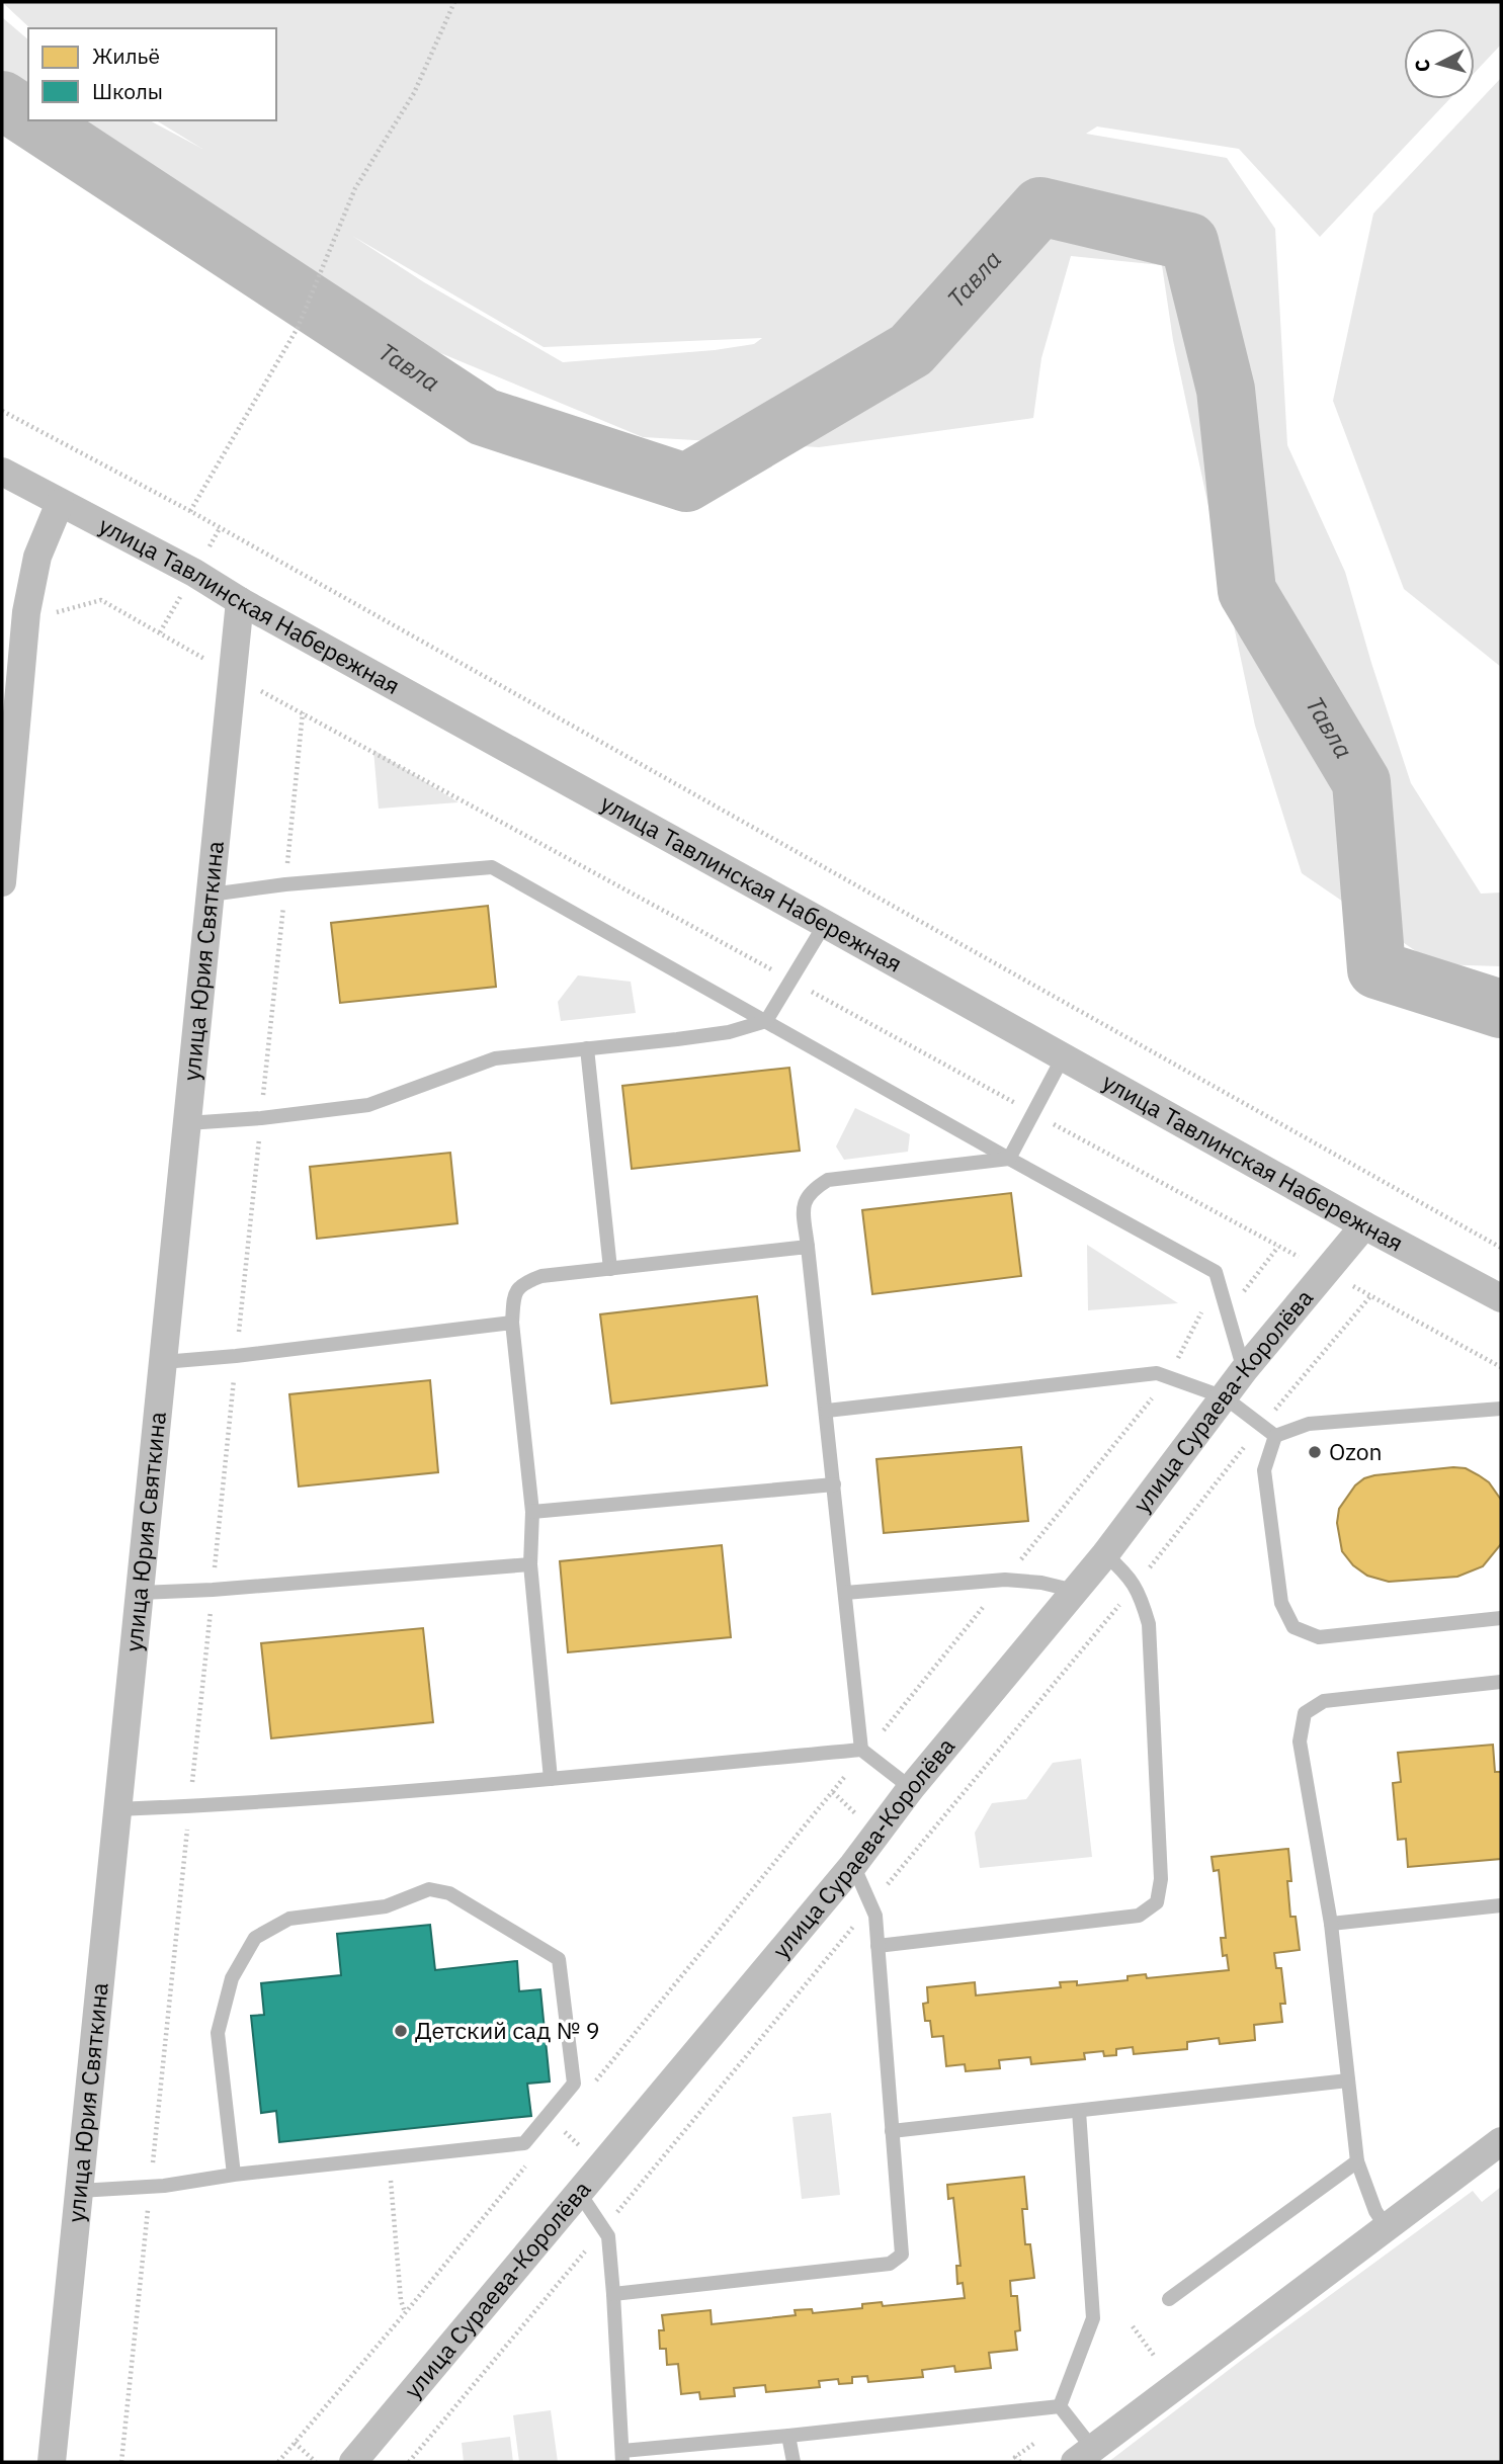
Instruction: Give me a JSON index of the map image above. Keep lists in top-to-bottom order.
{
  "streets": {
    "street": ["улица Тавлинская Набережная", "улица Юрия Святкина", "улица Сураева-Королёва"]
  },
  "crossings": [
    ["улица Тавлинская Набережная", "улица Юрия Святкина"],
    ["улица Тавлинская Набережная", "улица Сураева-Королёва"]
  ],
  "water": ["Тавла"],
  "places": ["Ozon", "Детский сад № 9"],
  "legend": ["Жильё", "Школы"],
  "north": "left"
}
